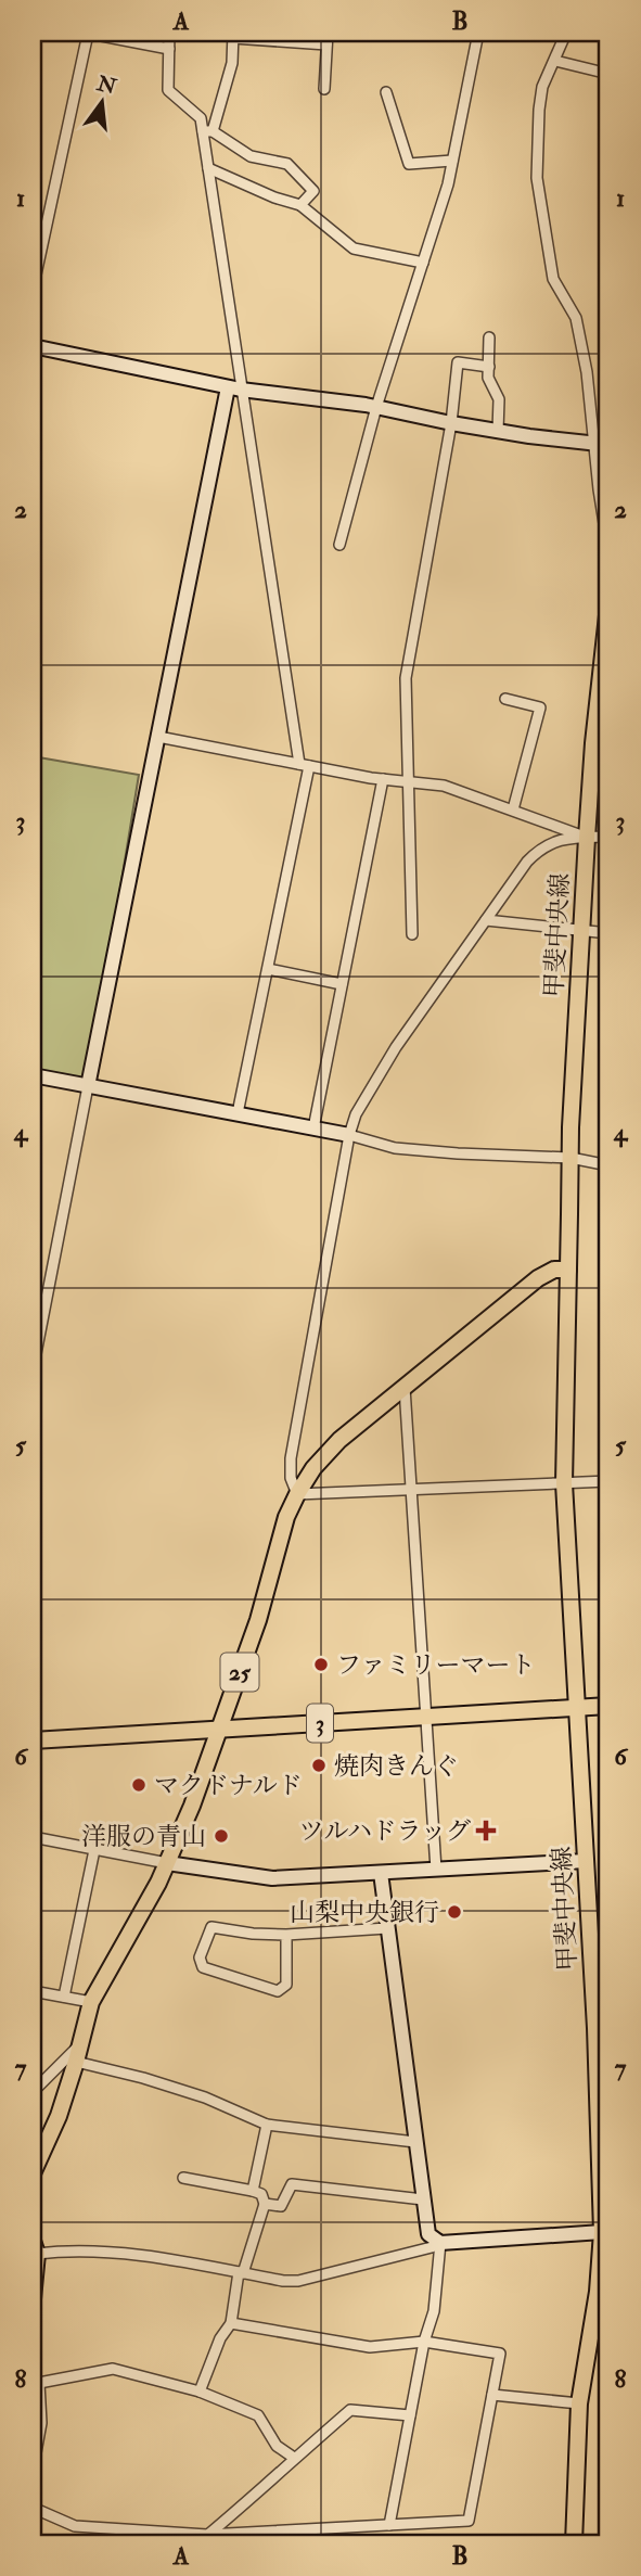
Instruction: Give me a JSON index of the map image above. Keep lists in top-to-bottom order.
{
  "streets": {
    "main road": ["甲斐中央線", "25", "3"]
  },
  "crossings": [
    ["甲斐中央線", "25"],
    ["甲斐中央線", "3"],
    ["25", "3"]
  ],
  "places": {
    "other": [
      "ファミリーマート",
      "焼肉きんぐ",
      "マクドナルド",
      "洋服の青山",
      "山梨中央銀行"
    ],
    "health": ["ツルハドラッグ"]
  },
  "north": "top",
  "grid": {
    "columns": ["A", "B"],
    "rows": [
      "1",
      "2",
      "3",
      "4",
      "5",
      "6",
      "7",
      "8"
    ]
  }
}
